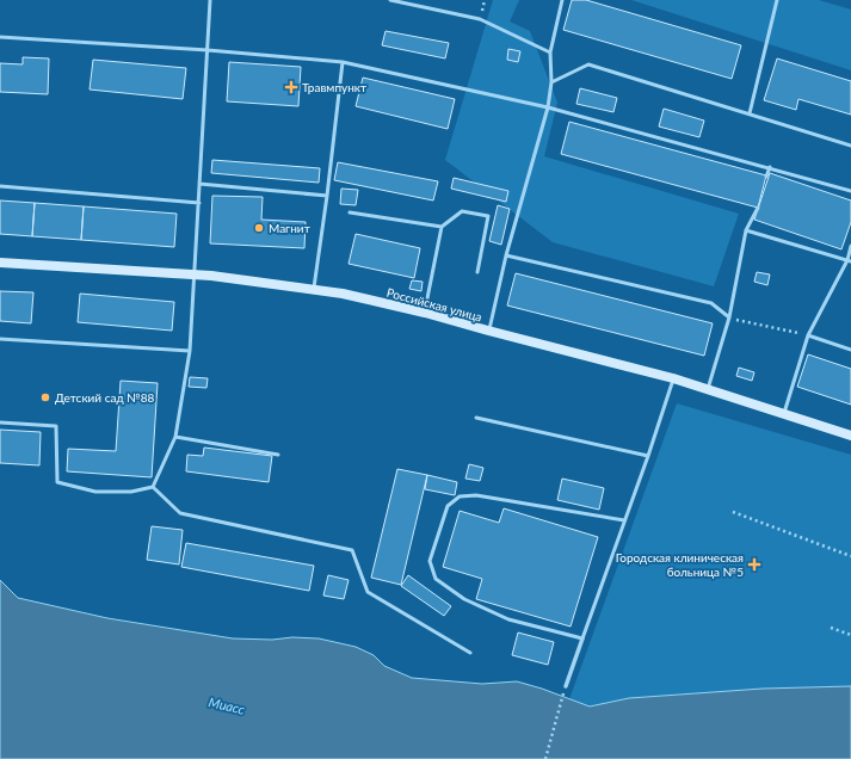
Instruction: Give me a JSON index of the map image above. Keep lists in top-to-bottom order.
{
  "streets": {
    "main road": ["Российская улица"]
  },
  "water": ["Миасс"],
  "places": {
    "health": ["Травмпункт", "Городская клиническая больница №5"],
    "other": ["Магнит", "Детский сад №88"]
  }
}
